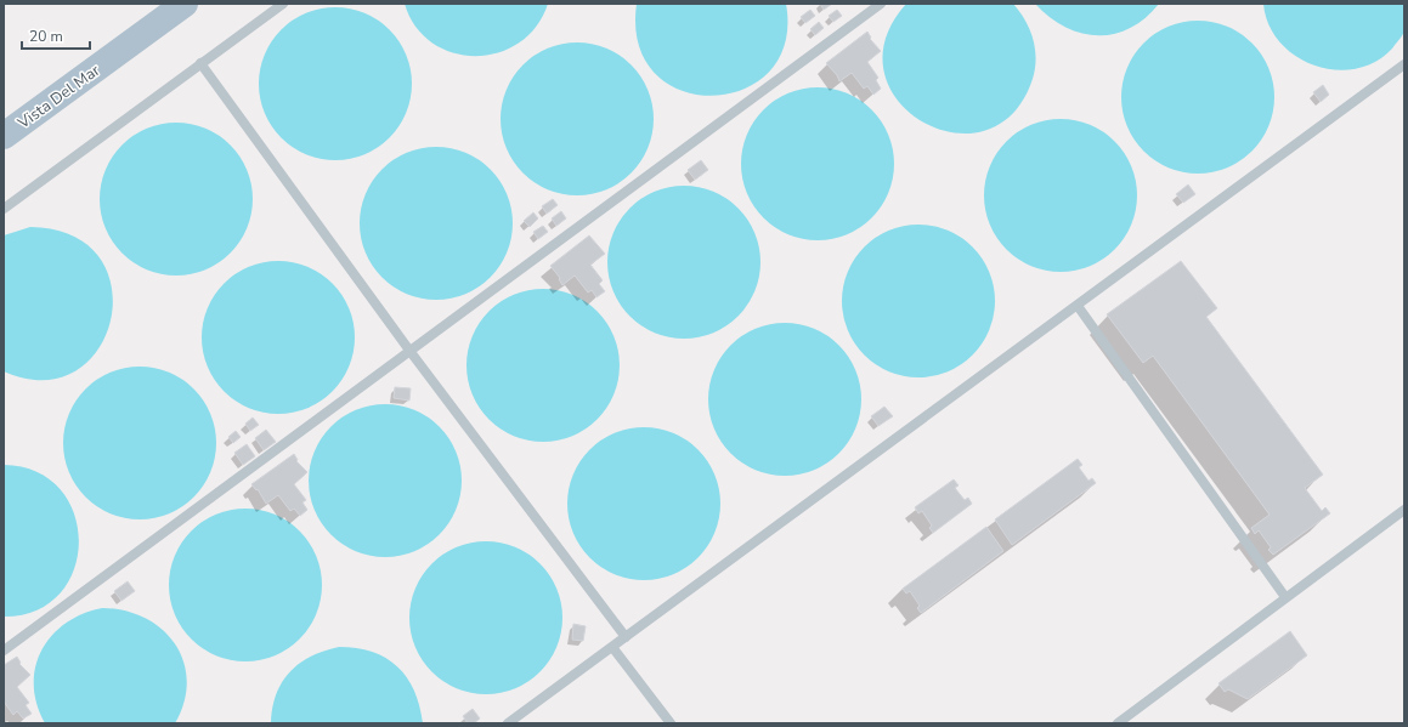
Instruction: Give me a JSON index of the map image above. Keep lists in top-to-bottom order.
{
  "streets": {
    "main road": ["Vista Del Mar"]
  },
  "scale_bar": "20 m"
}
